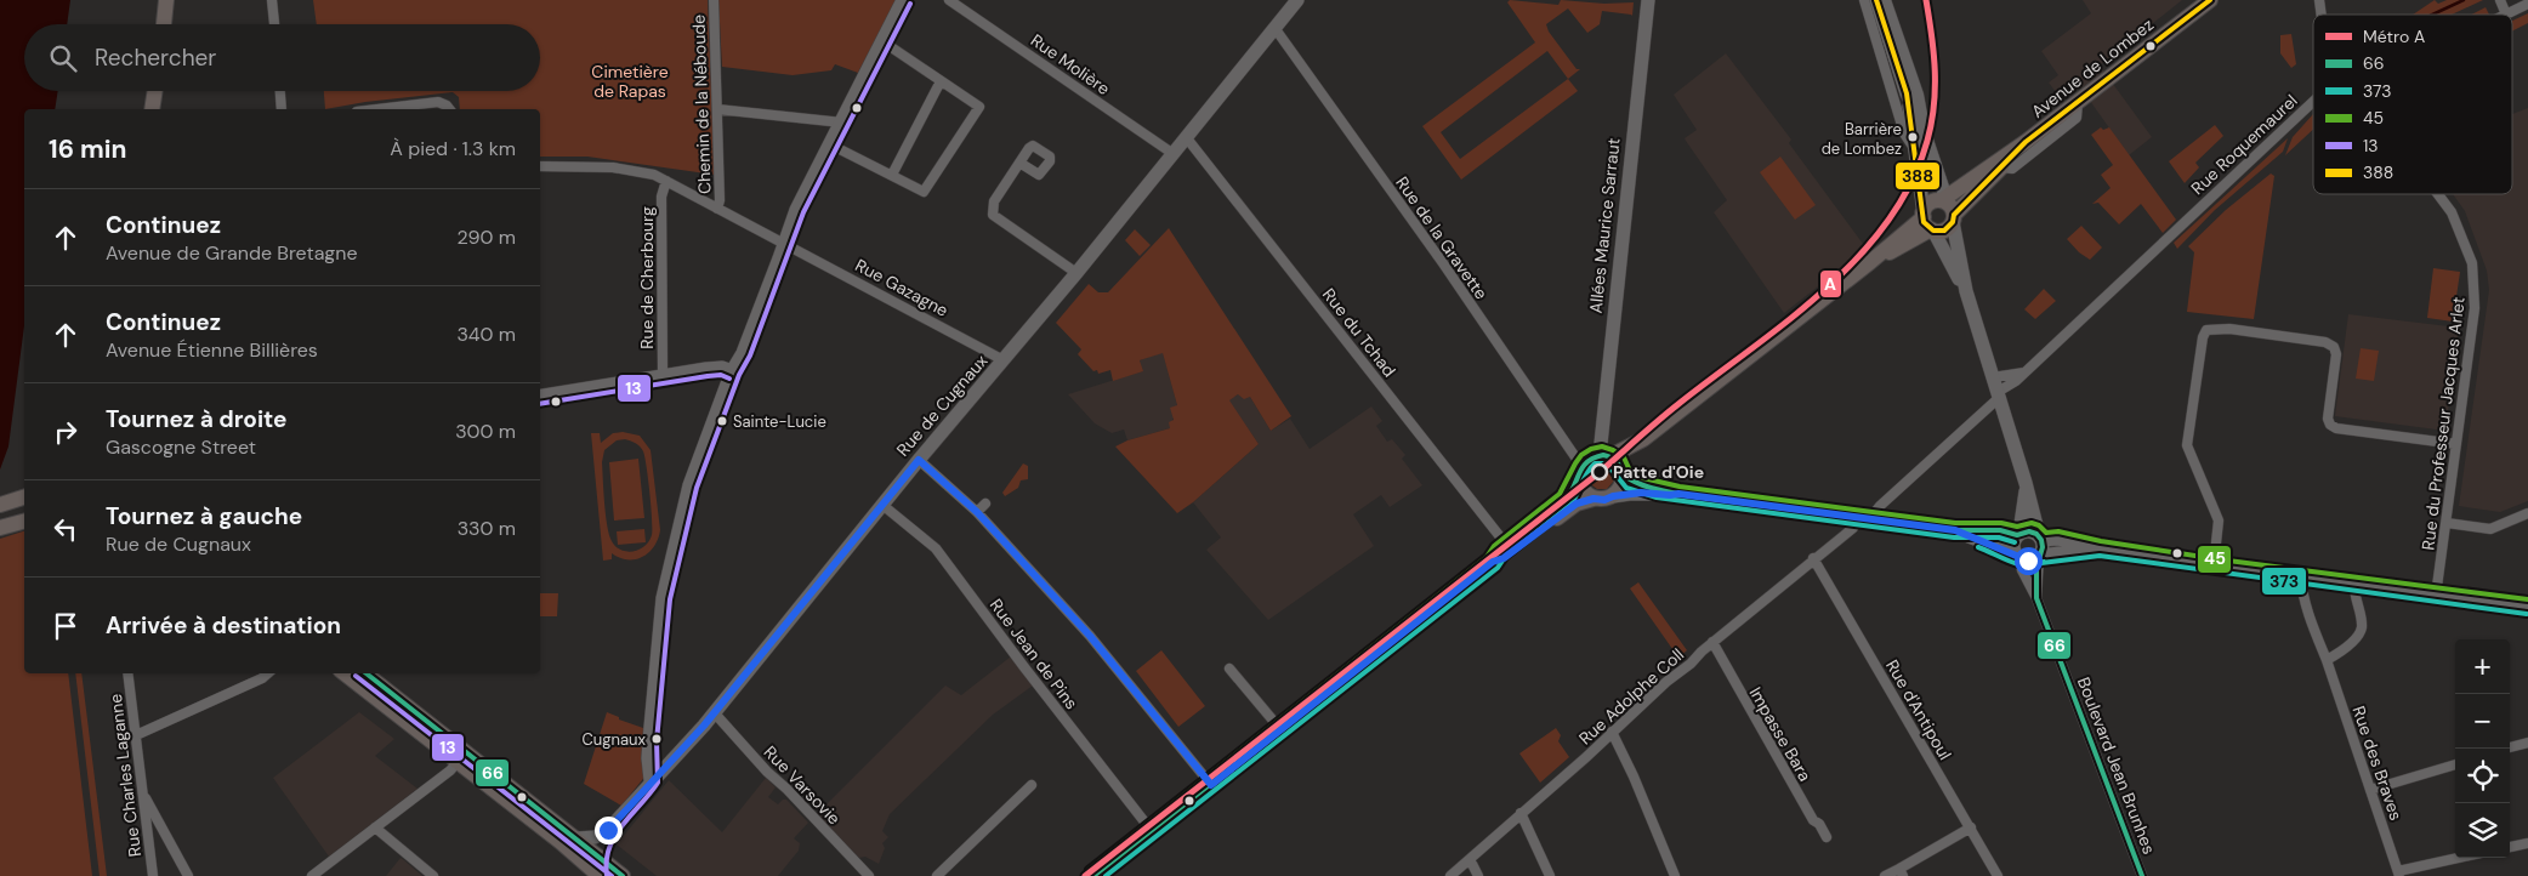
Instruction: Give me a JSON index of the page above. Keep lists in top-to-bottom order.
{
  "streets": {
    "main road": ["Avenue de Lombez"],
    "street": [
      "Rue Molière",
      "Chemin de la Néboude",
      "Rue Roquemaurel",
      "Allées Maurice Sarraut",
      "Rue de la Gravette",
      "Rue de Cherbourg",
      "Rue Gazagne",
      "Rue du Tchad",
      "Rue de Cugnaux",
      "Rue du Professeur Jacques Arlet",
      "Rue Jean de Pins",
      "Rue Adolphe Coll",
      "Rue d'Antipoul",
      "Impasse Bara",
      "Rue des Braves",
      "Boulevard Jean Brunhes",
      "Rue Charles Laganne",
      "Rue Varsovie"
    ]
  },
  "crossings": [
    ["Rue Molière", "Rue de Cugnaux"],
    ["Chemin de la Néboude", "Rue Gazagne"],
    ["Allées Maurice Sarraut", "Rue de la Gravette"],
    ["Rue de la Gravette", "Rue de Cugnaux"],
    ["Rue de Cherbourg", "Rue Gazagne"],
    ["Rue Gazagne", "Rue de Cugnaux"],
    ["Rue du Tchad", "Rue de Cugnaux"],
    ["Rue de Cugnaux", "Rue Jean de Pins"],
    ["Rue de Cugnaux", "Rue Varsovie"],
    ["Rue Adolphe Coll", "Rue d'Antipoul"],
    ["Rue Adolphe Coll", "Impasse Bara"]
  ],
  "parks": ["Cimetière de Rapas"],
  "places": [
    "Barrière de Lombez",
    "Sainte-Lucie",
    "Patte d'Oie",
    "Cugnaux"
  ],
  "lines": [
    "metro line A",
    "transit line 388",
    "transit line 13",
    "transit line 45",
    "transit line 66",
    "transit line 373"
  ],
  "legend": [
    "Métro A",
    "66",
    "373",
    "45",
    "13",
    "388"
  ],
  "page": {
    "search": "Rechercher",
    "heading": ["16 min", "À pied · 1.3 km"],
    "list": [
      ["Continuez", "Avenue de Grande Bretagne", "290 m"],
      ["Continuez", "Avenue Étienne Billières", "340 m"],
      ["Tournez à droite", "Gascogne Street", "300 m"],
      ["Tournez à gauche", "Rue de Cugnaux", "330 m"],
      "Arrivée à destination"
    ],
    "map_buttons": ["+", "−"]
  }
}
